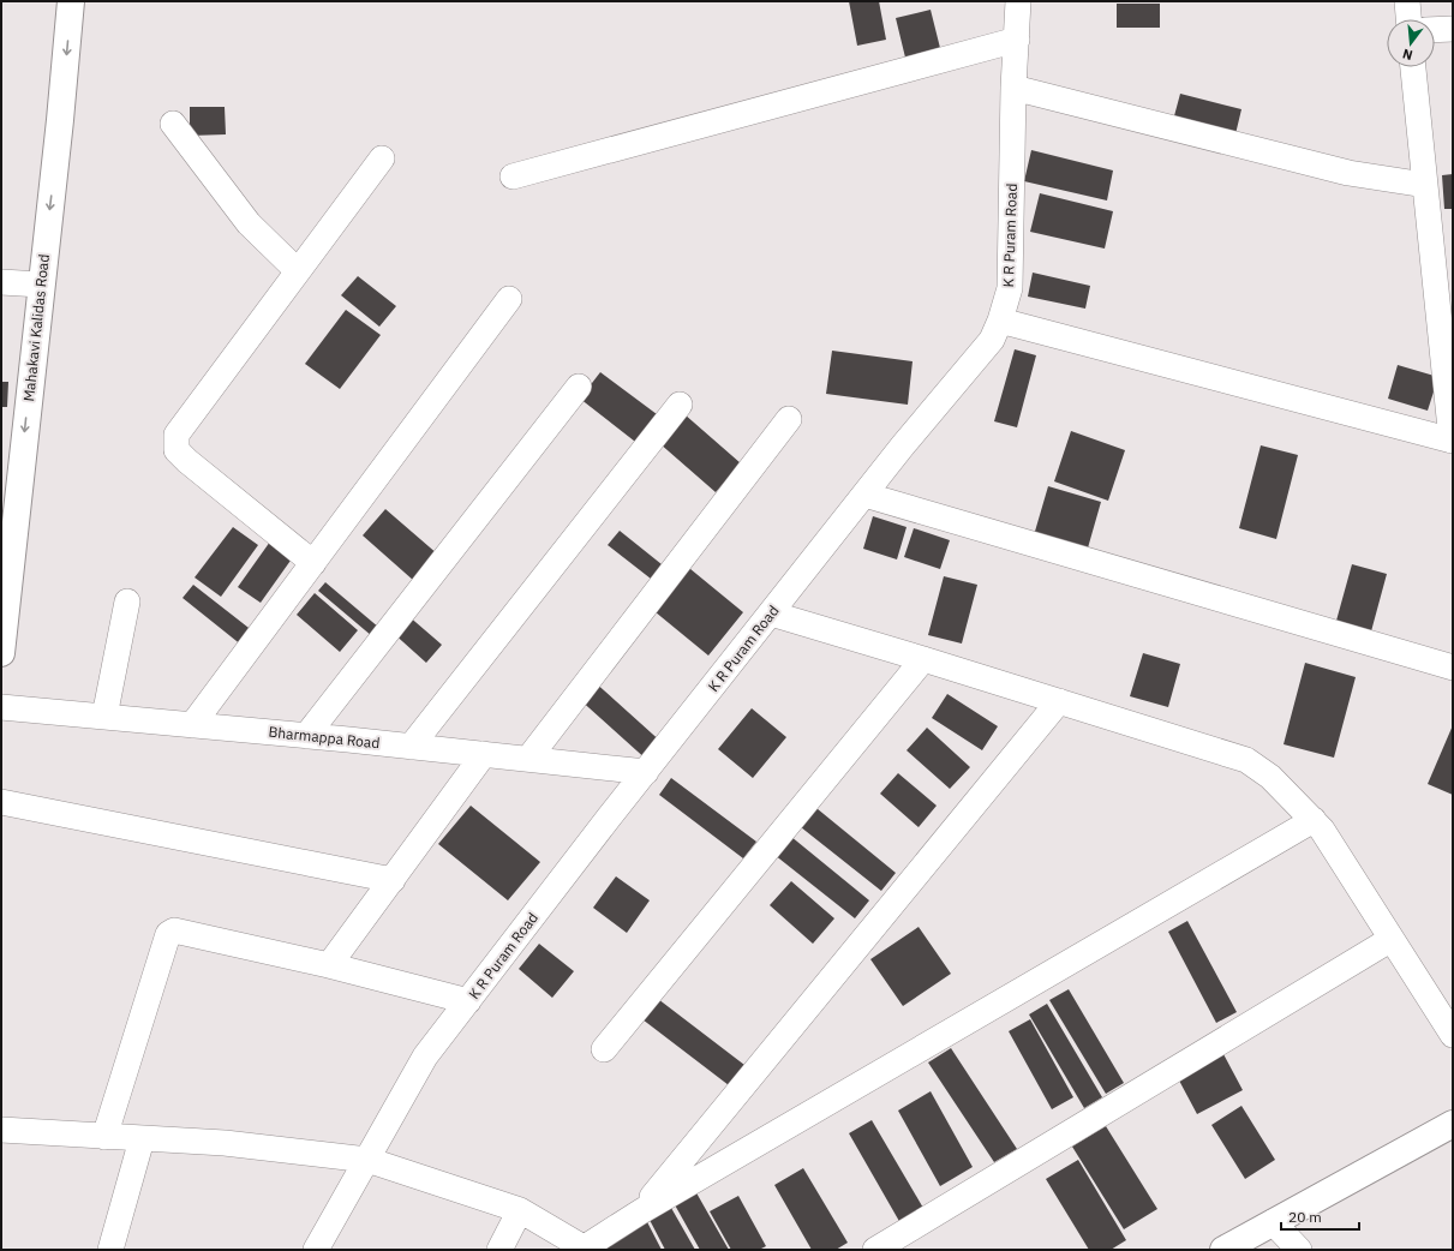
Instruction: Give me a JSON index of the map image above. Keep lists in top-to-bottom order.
{
  "streets": {
    "street": ["K R Puram Road", "Mahakavi Kalidas Road", "Bharmappa Road"]
  },
  "crossings": [
    ["K R Puram Road", "Bharmappa Road"]
  ],
  "one_way": ["Mahakavi Kalidas Road"],
  "scale_bar": "20 m",
  "north": "bottom"
}
